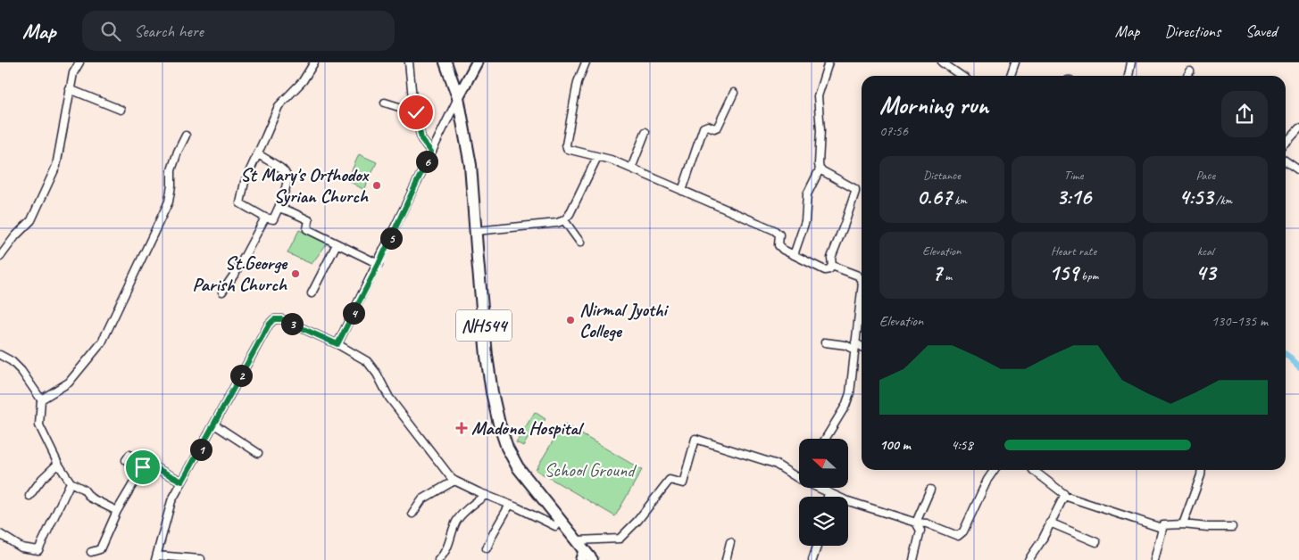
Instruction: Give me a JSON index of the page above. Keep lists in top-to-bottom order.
{
  "streets": {
    "highway": ["NH544"]
  },
  "parks": ["School Ground"],
  "places": {
    "other": ["St Mary's Orthodox Syrian Church", "St.George Parish Church", "Nirmal Jyothi College"],
    "health": ["Madona Hospital"]
  },
  "north": "left",
  "page": {
    "header": "Map",
    "search": "Search here",
    "nav": ["Map", "Directions", "Saved"],
    "heading": ["Morning run", "07:56"],
    "pins": [
      "6",
      "5",
      "4",
      "3",
      "2",
      "1"
    ],
    "stats": [
      ["Distance", "0.67 km"],
      ["Time", "3:16"],
      ["Pace", "4:53 /km"],
      ["Elevation", "7 m"],
      ["Heart rate", "159 bpm"],
      ["kcal", "43"]
    ],
    "chart": ["Elevation", "130–135 m"],
    "list": [
      {
        "name": "100 m",
        "note": "4:58"
      }
    ]
  }
}
